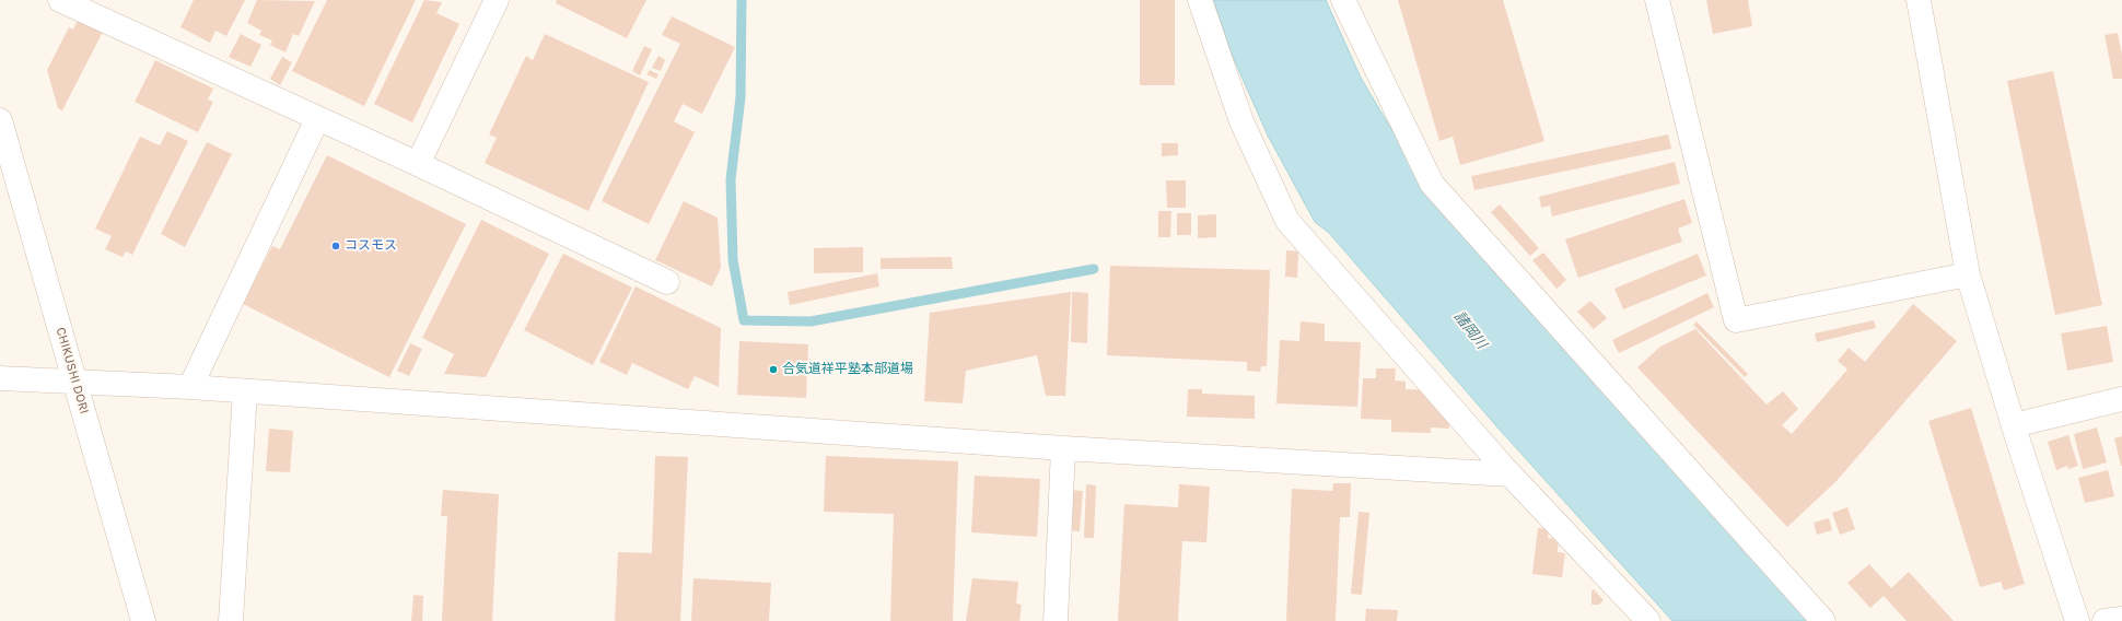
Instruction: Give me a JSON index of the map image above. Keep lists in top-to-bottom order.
{
  "streets": {
    "street": ["CHIKUSHI DORI"]
  },
  "water": ["諸岡川"],
  "places": ["コスモス", "合気道祥平塾本部道場"]
}
